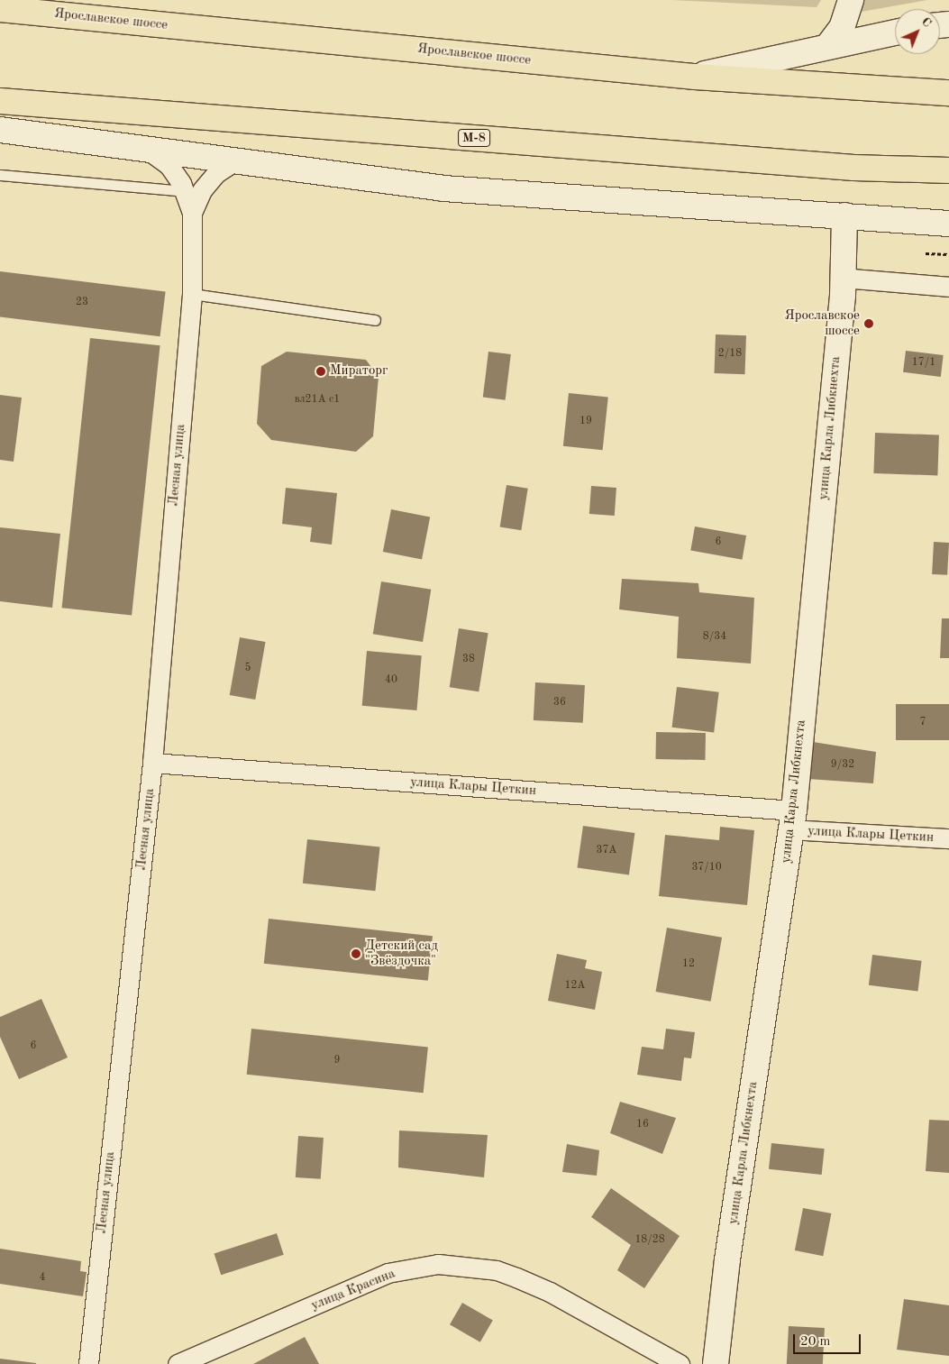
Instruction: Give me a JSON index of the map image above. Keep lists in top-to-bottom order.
{
  "streets": {
    "highway": ["Ярославское шоссе", "М-8"],
    "street": [
      "улица Карла Либкнехта",
      "Лесная улица",
      "улица Клары Цеткин",
      "улица Красина"
    ]
  },
  "crossings": [
    ["улица Карла Либкнехта", "улица Клары Цеткин"],
    ["Лесная улица", "улица Клары Цеткин"]
  ],
  "places": ["Ярославское шоссе", "Мираторг", "Детский сад \"Звёздочка\""],
  "house_numbers": [
    "23",
    "2/18",
    "17/1",
    "вл21А с1",
    "19",
    "6",
    "8/34",
    "38",
    "5",
    "40",
    "36",
    "7",
    "9/32",
    "37А",
    "37/10",
    "12",
    "12А",
    "6",
    "9",
    "16",
    "18/28",
    "4"
  ],
  "scale_bar": "20 m",
  "north": "top right"
}
